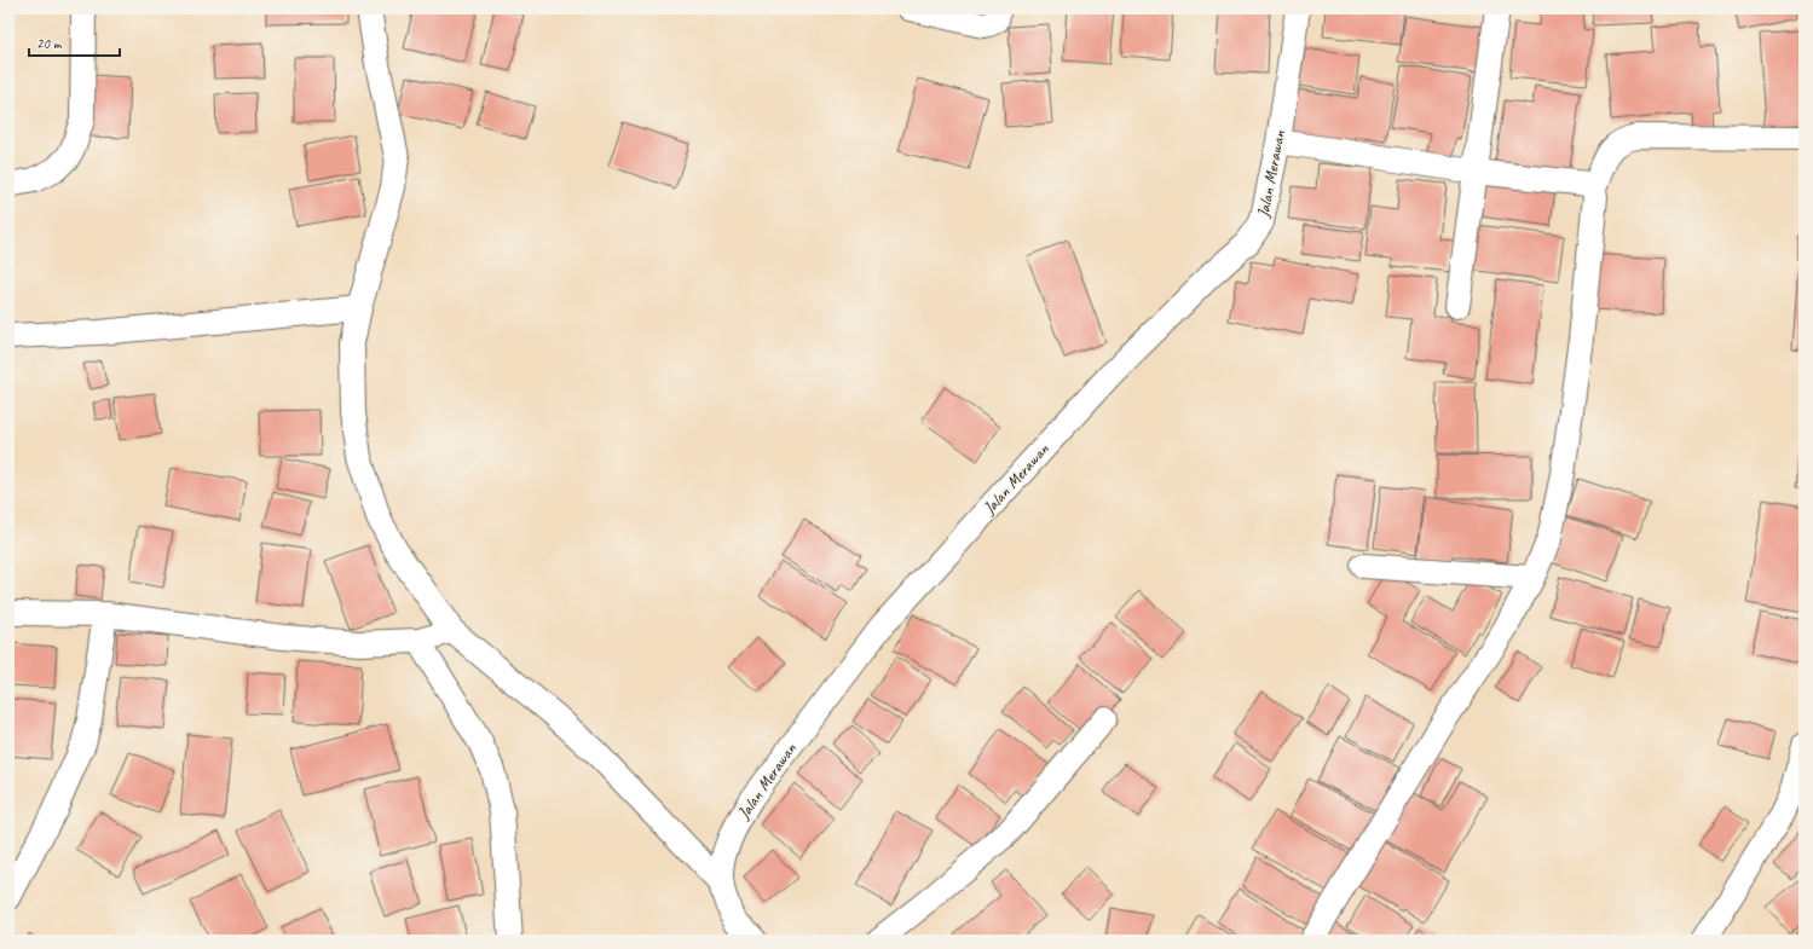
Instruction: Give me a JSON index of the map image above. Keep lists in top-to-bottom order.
{
  "streets": {
    "street": ["Jalan Merawan"]
  },
  "scale_bar": "20 m"
}
